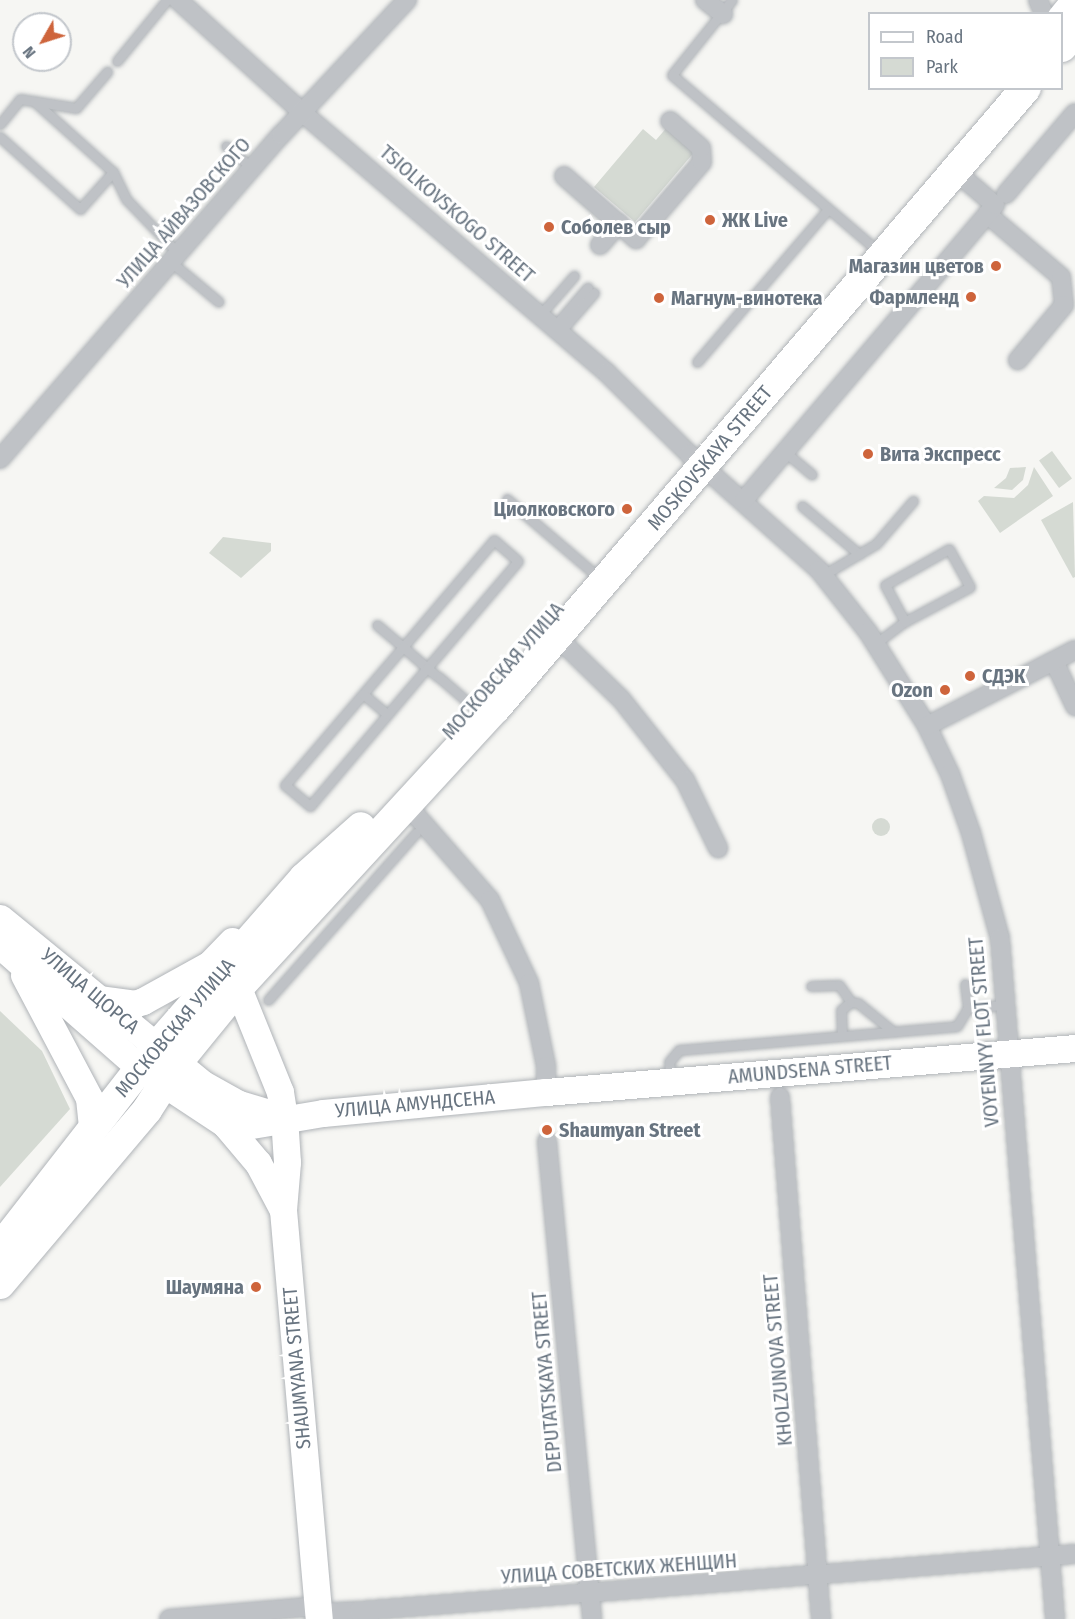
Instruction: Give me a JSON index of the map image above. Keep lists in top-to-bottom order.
{
  "streets": {
    "main road": [
      "MOSKOVSKAYA STREET",
      "МОСКОВСКАЯ УЛИЦА",
      "УЛИЦА ЩОРСА",
      "AMUNDSENA STREET",
      "УЛИЦА АМУНДСЕНА",
      "SHAUMYANA STREET"
    ],
    "street": [
      "УЛИЦА АЙВАЗОВСКОГО",
      "TSIOLKOVSKOGO STREET",
      "VOYENNYY FLOT STREET",
      "KHOLZUNOVA STREET",
      "DEPUTATSKAYA STREET",
      "УЛИЦА СОВЕТСКИХ ЖЕНЩИН"
    ]
  },
  "crossings": [
    ["УЛИЦА АЙВАЗОВСКОГО", "TSIOLKOVSKOGO STREET"],
    ["TSIOLKOVSKOGO STREET", "MOSKOVSKAYA STREET"],
    ["TSIOLKOVSKOGO STREET", "МОСКОВСКАЯ УЛИЦА"],
    ["TSIOLKOVSKOGO STREET", "VOYENNYY FLOT STREET"],
    ["MOSKOVSKAYA STREET", "МОСКОВСКАЯ УЛИЦА"],
    ["MOSKOVSKAYA STREET", "VOYENNYY FLOT STREET"],
    ["МОСКОВСКАЯ УЛИЦА", "УЛИЦА ЩОРСА"],
    ["МОСКОВСКАЯ УЛИЦА", "VOYENNYY FLOT STREET"],
    ["МОСКОВСКАЯ УЛИЦА", "SHAUMYANA STREET"],
    ["УЛИЦА ЩОРСА", "УЛИЦА АМУНДСЕНА"],
    ["УЛИЦА ЩОРСА", "SHAUMYANA STREET"],
    ["VOYENNYY FLOT STREET", "AMUNDSENA STREET"],
    ["VOYENNYY FLOT STREET", "УЛИЦА СОВЕТСКИХ ЖЕНЩИН"],
    ["AMUNDSENA STREET", "УЛИЦА АМУНДСЕНА"],
    ["УЛИЦА АМУНДСЕНА", "SHAUMYANA STREET"],
    ["KHOLZUNOVA STREET", "УЛИЦА СОВЕТСКИХ ЖЕНЩИН"],
    ["SHAUMYANA STREET", "УЛИЦА СОВЕТСКИХ ЖЕНЩИН"],
    ["DEPUTATSKAYA STREET", "УЛИЦА СОВЕТСКИХ ЖЕНЩИН"]
  ],
  "places": [
    "ЖК Live",
    "Соболев сыр",
    "Магазин цветов",
    "Фармленд",
    "Магнум-винотека",
    "Вита Экспресс",
    "Циолковского",
    "СДЭК",
    "Ozon",
    "Shaumyan Street",
    "Шаумяна"
  ],
  "legend": ["Road", "Park"],
  "north": "bottom left"
}
